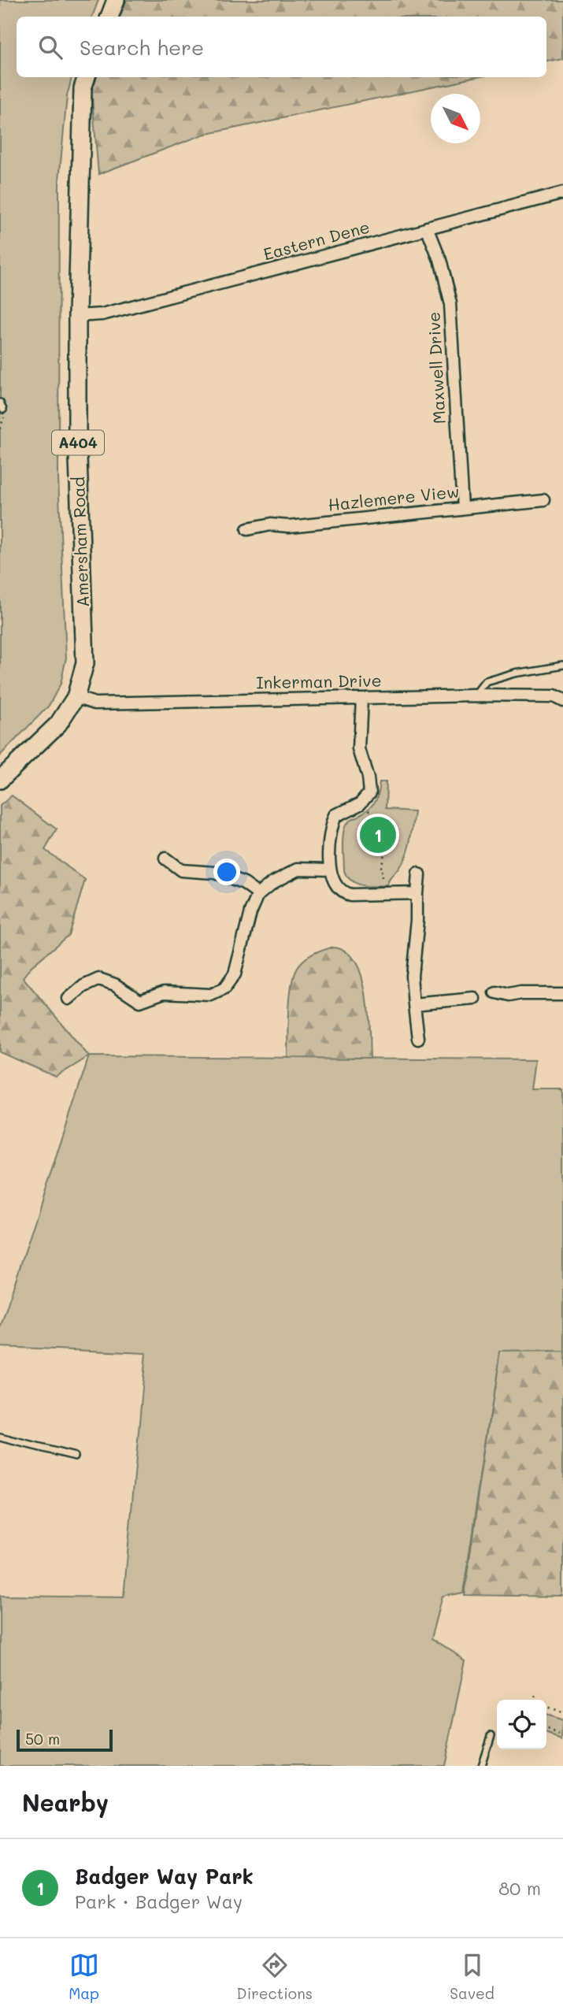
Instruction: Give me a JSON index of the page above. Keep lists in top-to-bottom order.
{
  "streets": {
    "main road": ["A404", "Amersham Road"],
    "street": [
      "Eastern Dene",
      "Maxwell Drive",
      "Hazlemere View",
      "Inkerman Drive"
    ]
  },
  "crossings": [
    ["Eastern Dene", "Maxwell Drive"],
    ["Eastern Dene", "Amersham Road"],
    ["Maxwell Drive", "Hazlemere View"],
    ["Amersham Road", "Inkerman Drive"]
  ],
  "scale_bar": "50 m",
  "north": "bottom right",
  "page": {
    "search": "Search here",
    "pins": "1",
    "scale": "50 m",
    "heading": "Nearby",
    "list": [
      {
        "mark": "1",
        "name": "Badger Way Park",
        "note": "Park · Badger Way",
        "value": "80 m"
      }
    ],
    "nav": ["Map", "Directions", "Saved"]
  }
}
